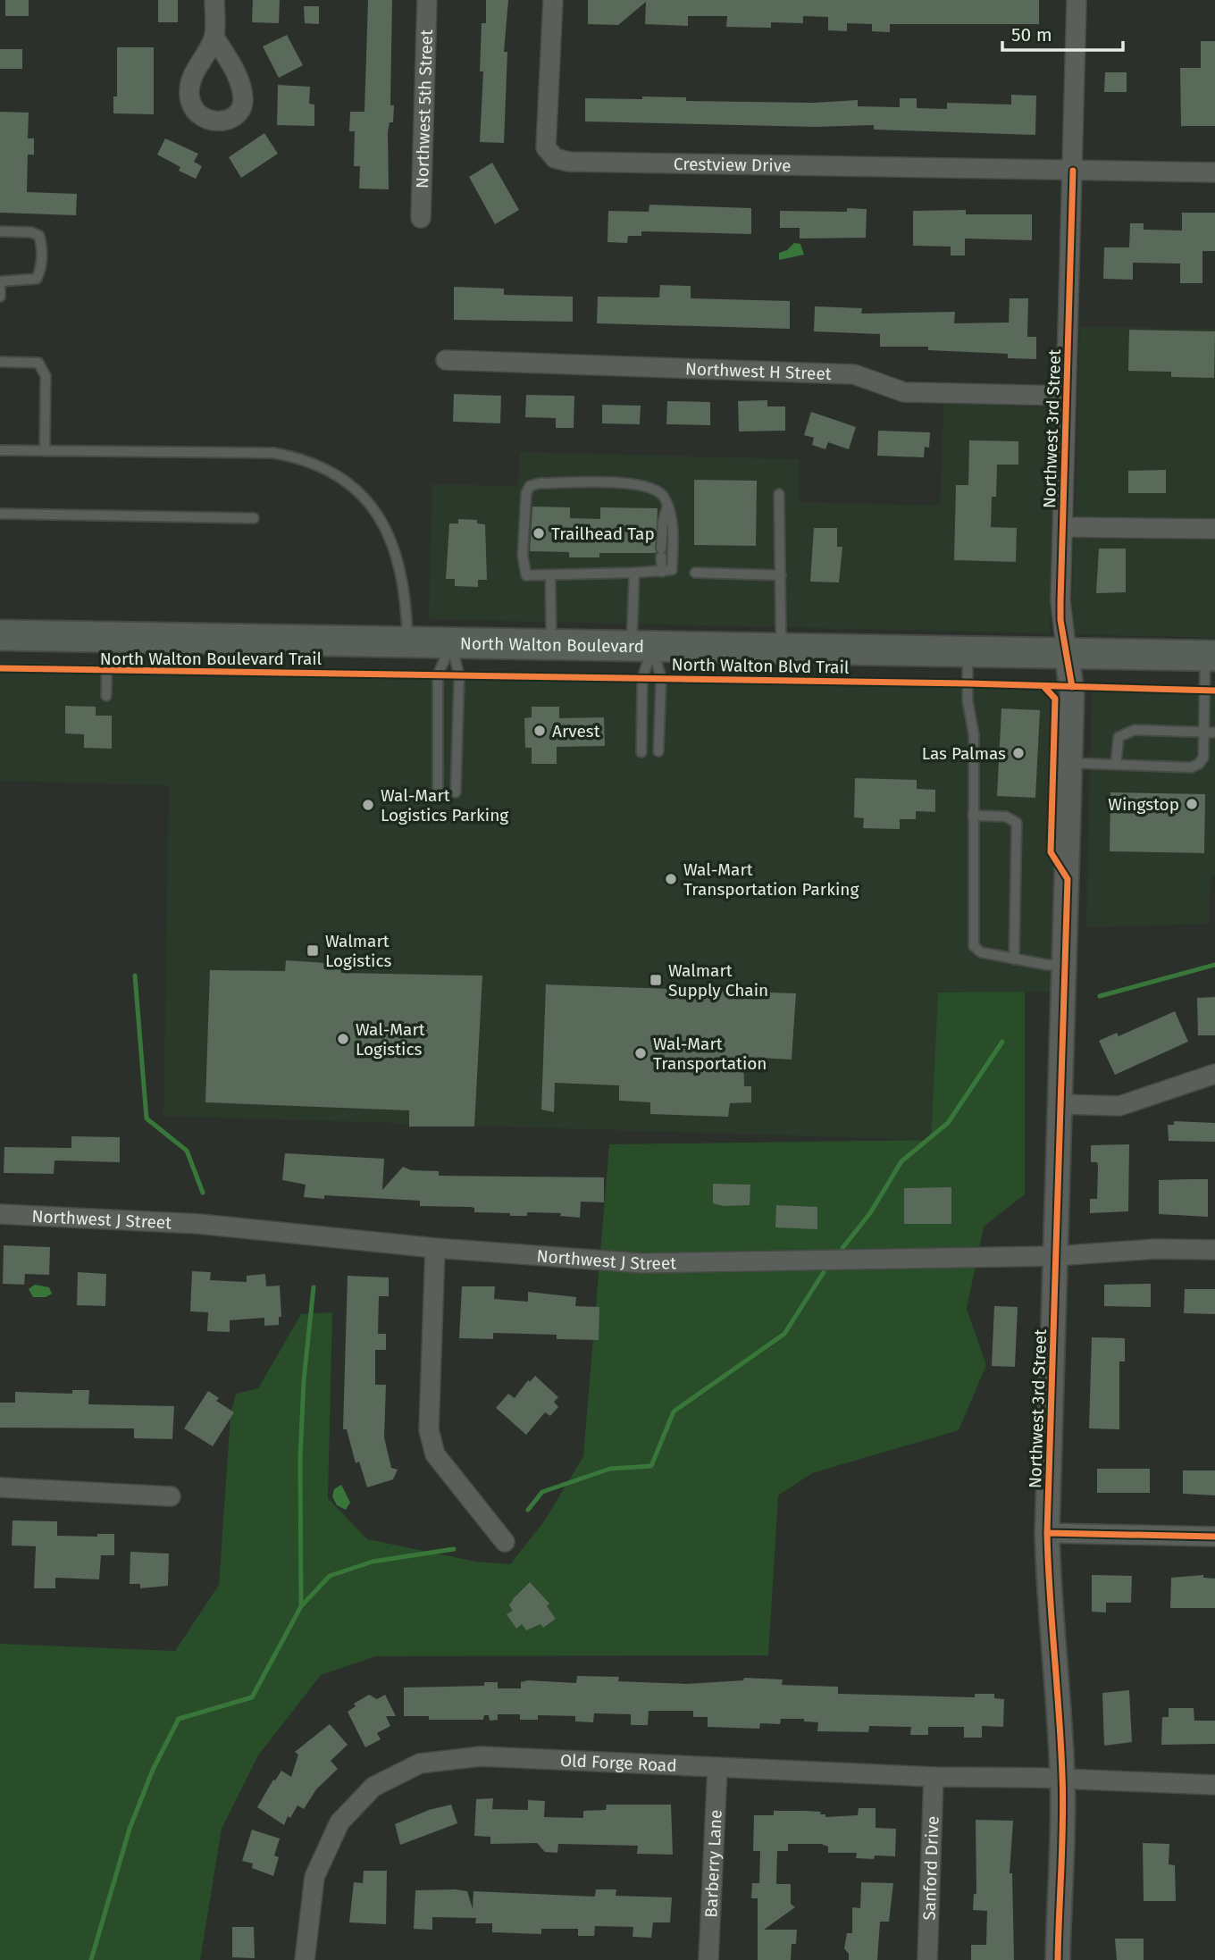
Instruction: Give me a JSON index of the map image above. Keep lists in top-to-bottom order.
{
  "streets": {
    "main road": ["North Walton Boulevard"],
    "street": [
      "Northwest 5th Street",
      "Crestview Drive",
      "Northwest H Street",
      "Northwest 3rd Street",
      "Northwest J Street",
      "Old Forge Road",
      "Barberry Lane",
      "Sanford Drive"
    ],
    "cycle path": ["North Walton Boulevard Trail"]
  },
  "crossings": [
    ["Crestview Drive", "Northwest 3rd Street"],
    ["Northwest H Street", "Northwest 3rd Street"],
    ["Northwest 3rd Street", "North Walton Boulevard"],
    ["Northwest 3rd Street", "Northwest J Street"],
    ["Northwest 3rd Street", "Old Forge Road"],
    ["Old Forge Road", "Barberry Lane"],
    ["Old Forge Road", "Sanford Drive"]
  ],
  "places": {
    "other": [
      "Trailhead Tap",
      "Arvest",
      "Las Palmas",
      "Wingstop",
      "Wal-Mart Logistics Parking",
      "Wal-Mart Transportation Parking",
      "Wal-Mart Logistics",
      "Wal-Mart Transportation"
    ],
    "transit": ["Walmart Logistics", "Walmart Supply Chain"]
  },
  "scale_bar": "50 m"
}
